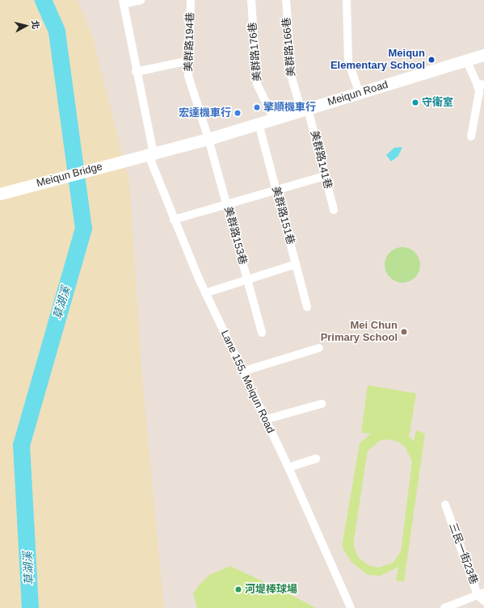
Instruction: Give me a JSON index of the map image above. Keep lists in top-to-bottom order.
{
  "streets": {
    "street": [
      "美群路194巷",
      "美群路166巷",
      "美群路176巷",
      "Meiqun Road",
      "美群路141巷",
      "Meiqun Bridge",
      "美群路151巷",
      "美群路153巷",
      "Lane 155, Meiqun Road",
      "三民一街23巷"
    ]
  },
  "crossings": [
    ["美群路194巷", "Meiqun Road"],
    ["美群路194巷", "美群路153巷"],
    ["美群路166巷", "Meiqun Road"],
    ["美群路166巷", "美群路141巷"],
    ["美群路176巷", "Meiqun Road"],
    ["Meiqun Road", "美群路141巷"],
    ["Meiqun Road", "Meiqun Bridge"],
    ["Meiqun Road", "美群路151巷"],
    ["Meiqun Road", "美群路153巷"],
    ["Meiqun Road", "Lane 155, Meiqun Road"]
  ],
  "water": ["草湖溪"],
  "places": [
    "Meiqun Elementary School",
    "守衛室",
    "擎順機車行",
    "宏達機車行",
    "Mei Chun Primary School",
    "河堤棒球場"
  ],
  "north": "right"
}
